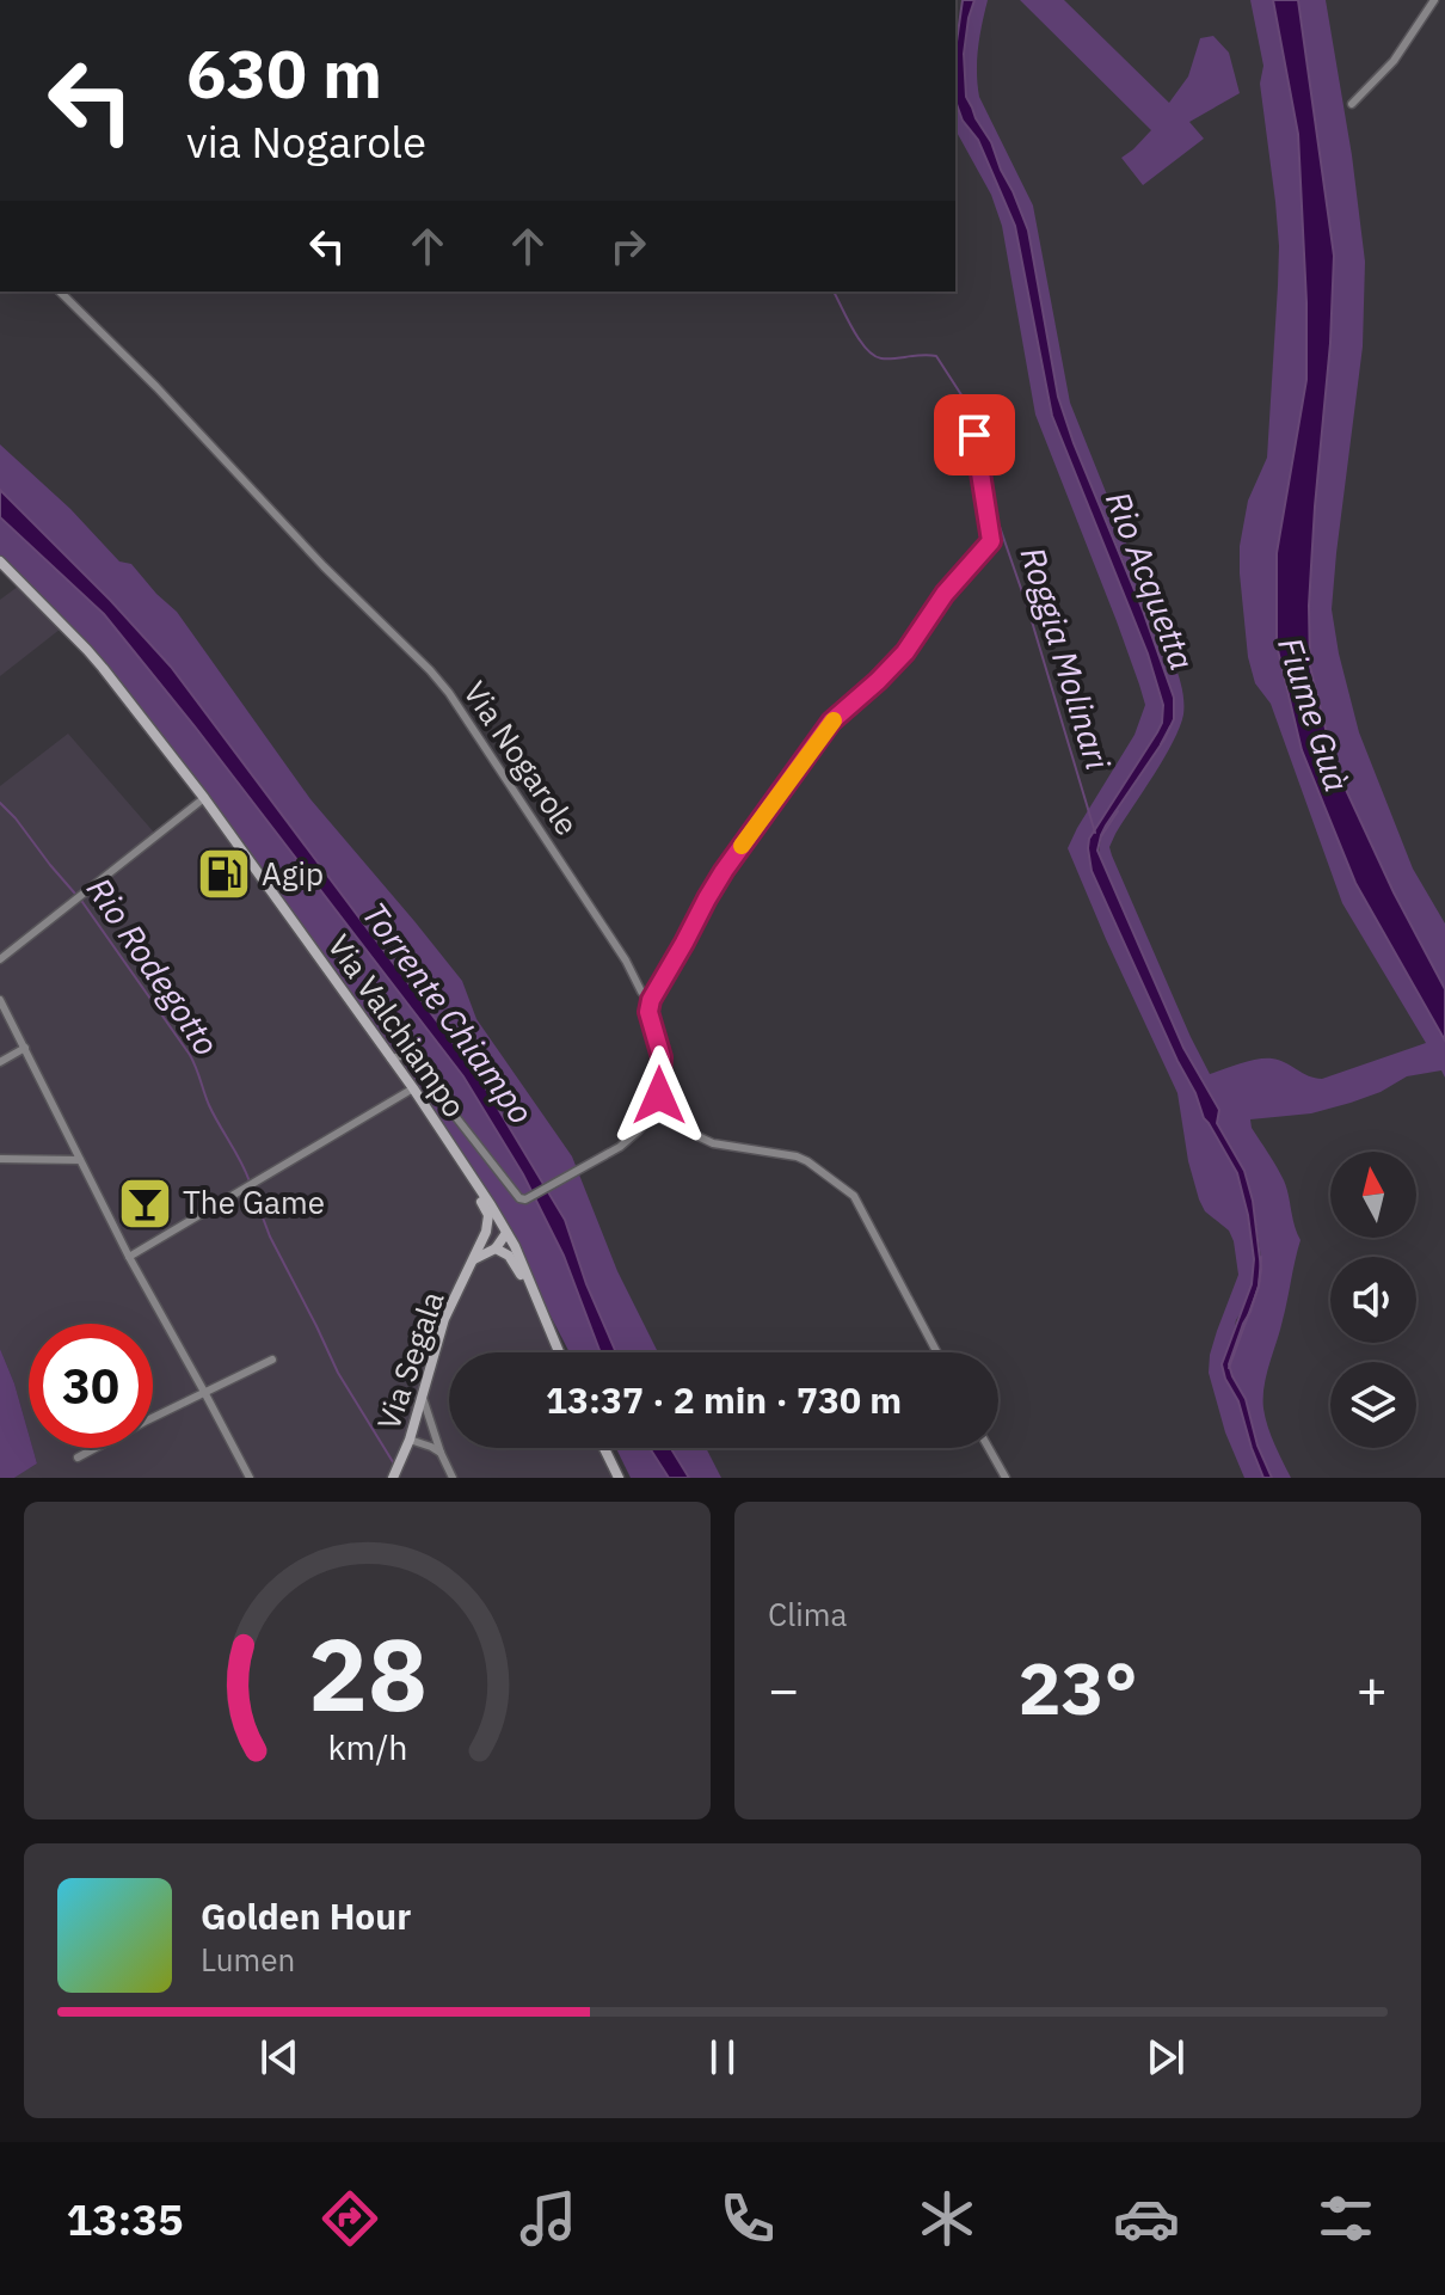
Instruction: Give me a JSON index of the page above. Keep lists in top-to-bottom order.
{
  "streets": {
    "main road": ["Via Valchiampo", "Via Segala"],
    "street": ["Via Nogarole"]
  },
  "water": [
    "Rio Acquetta",
    "Roggia Molinari",
    "Fiume Guà",
    "Rio Rodegotto",
    "Torrente Chiampo"
  ],
  "places": {
    "fuel station": ["Agip"],
    "bar": ["The Game"]
  },
  "north": "top",
  "page": {
    "turn": ["630 m", "via Nogarole"],
    "limit": "30",
    "trip": "13:37 · 2 min · 730 m",
    "tile": "Clima",
    "heat": ["−", "23°", "+"],
    "song": ["Golden Hour", "Lumen"],
    "tabs": "13:35",
    "gauge": ["28", "km/h"]
  }
}
